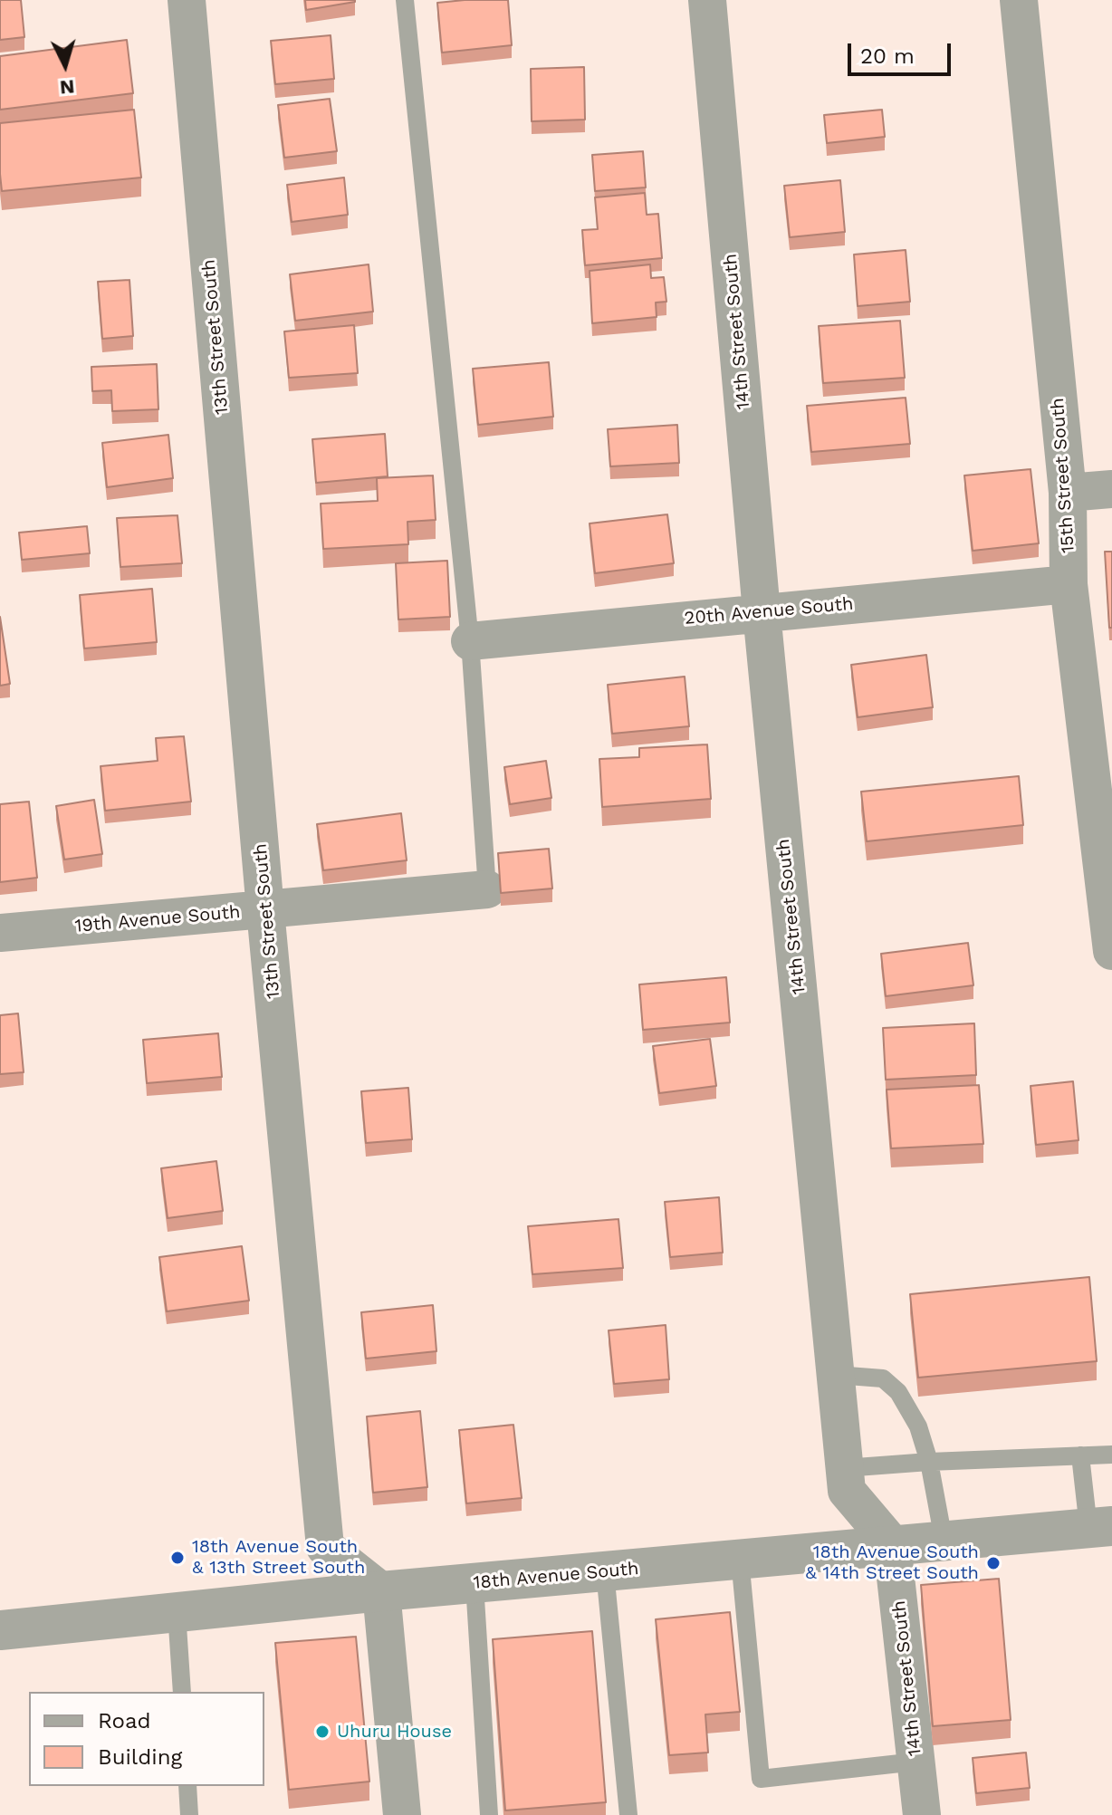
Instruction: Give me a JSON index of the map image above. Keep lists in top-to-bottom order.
{
  "streets": {
    "street": [
      "14th Street South",
      "13th Street South",
      "15th Street South",
      "20th Avenue South",
      "19th Avenue South",
      "18th Avenue South"
    ]
  },
  "crossings": [
    ["14th Street South", "20th Avenue South"],
    ["14th Street South", "18th Avenue South"],
    ["13th Street South", "19th Avenue South"],
    ["13th Street South", "18th Avenue South"],
    ["15th Street South", "20th Avenue South"]
  ],
  "places": ["18th Avenue South & 13th Street South", "18th Avenue South & 14th Street South", "Uhuru House"],
  "legend": ["Road", "Building"],
  "scale_bar": "20 m",
  "north": "bottom"
}
